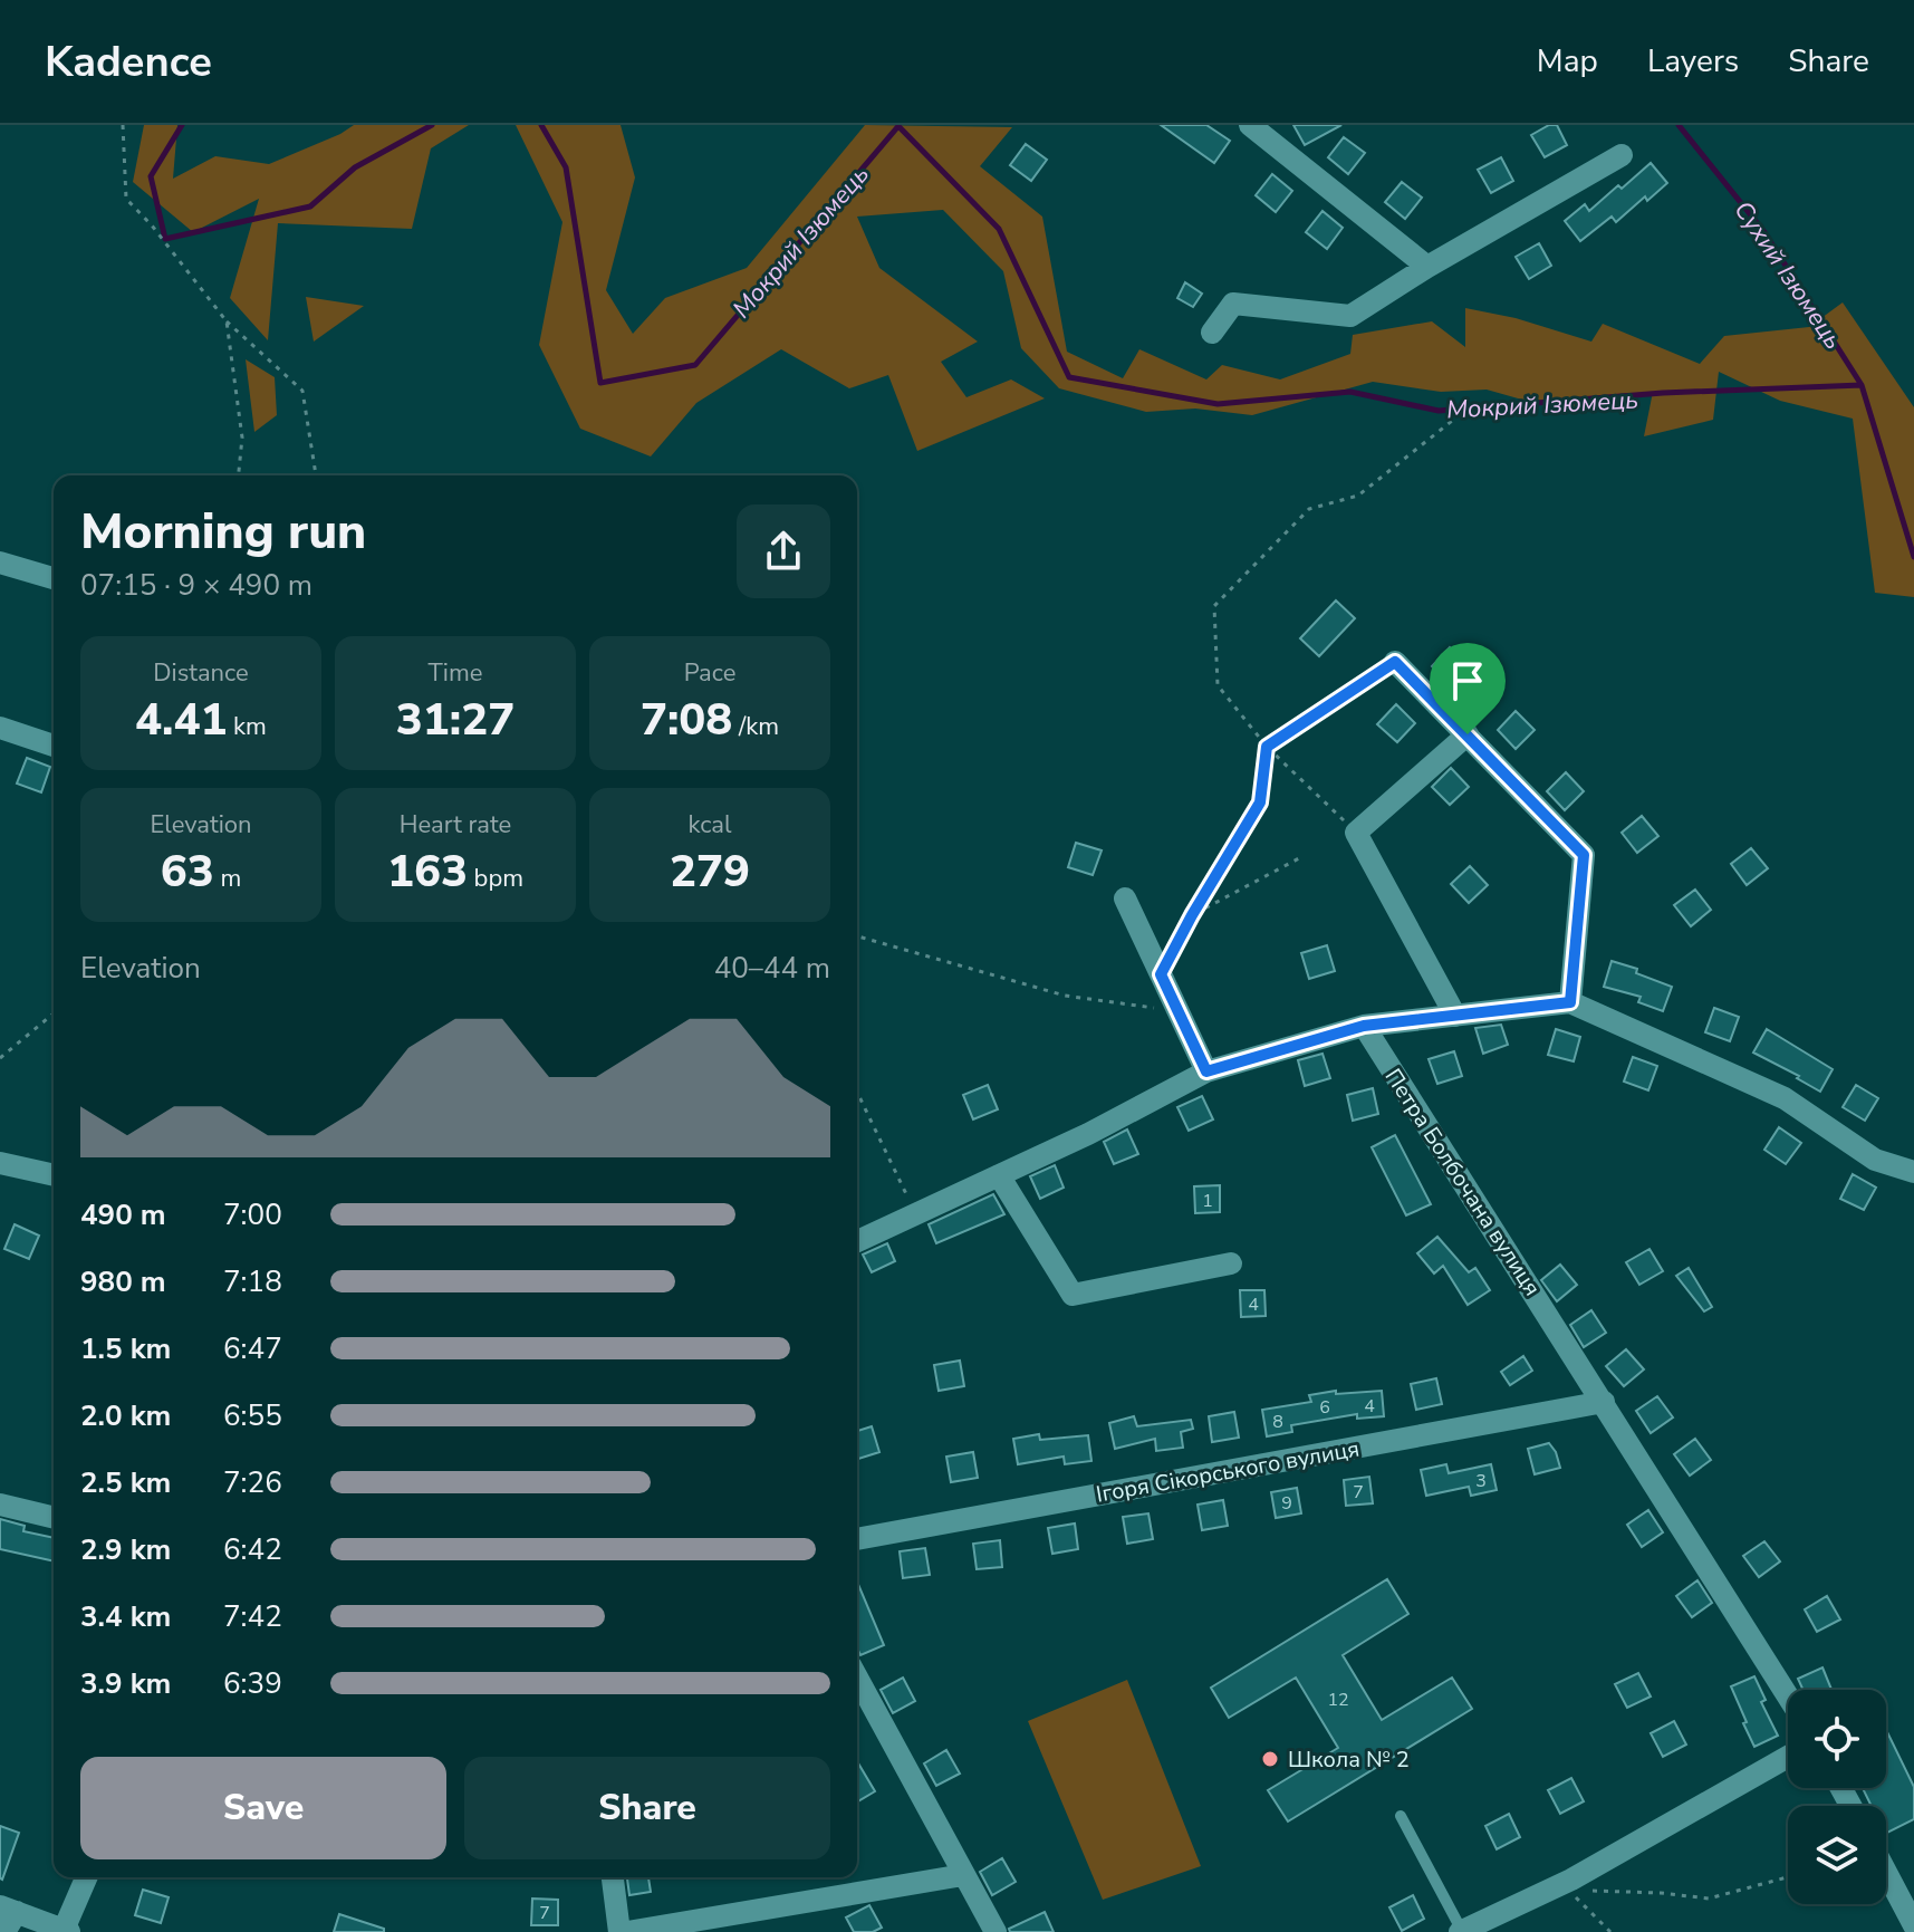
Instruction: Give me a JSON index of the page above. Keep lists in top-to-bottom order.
{
  "streets": {
    "street": ["Петра Болбочана вулиця", "Ігоря Сікорського вулиця"]
  },
  "crossings": [
    ["Петра Болбочана вулиця", "Ігоря Сікорського вулиця"]
  ],
  "water": ["Мокрий Ізюмець", "Сухий Ізюмець"],
  "places": ["Школа № 2"],
  "house_numbers": [
    "1",
    "4",
    "4",
    "6",
    "8",
    "3",
    "7",
    "9",
    "12",
    "7"
  ],
  "page": {
    "header": "Kadence",
    "nav": ["Map", "Layers", "Share"],
    "heading": ["Morning run", "07:15 · 9 × 490 m"],
    "stats": [
      ["Distance", "4.41 km"],
      ["Time", "31:27"],
      ["Pace", "7:08 /km"],
      ["Elevation", "63 m"],
      ["Heart rate", "163 bpm"],
      ["kcal", "279"]
    ],
    "chart": ["Elevation", "40–44 m"],
    "list": [
      {
        "name": "490 m",
        "note": "7:00"
      },
      {
        "name": "980 m",
        "note": "7:18"
      },
      {
        "name": "1.5 km",
        "note": "6:47"
      },
      {
        "name": "2.0 km",
        "note": "6:55"
      },
      {
        "name": "2.5 km",
        "note": "7:26"
      },
      {
        "name": "2.9 km",
        "note": "6:42"
      },
      {
        "name": "3.4 km",
        "note": "7:42"
      },
      {
        "name": "3.9 km",
        "note": "6:39"
      }
    ],
    "buttons": ["Save", "Share"]
  }
}
